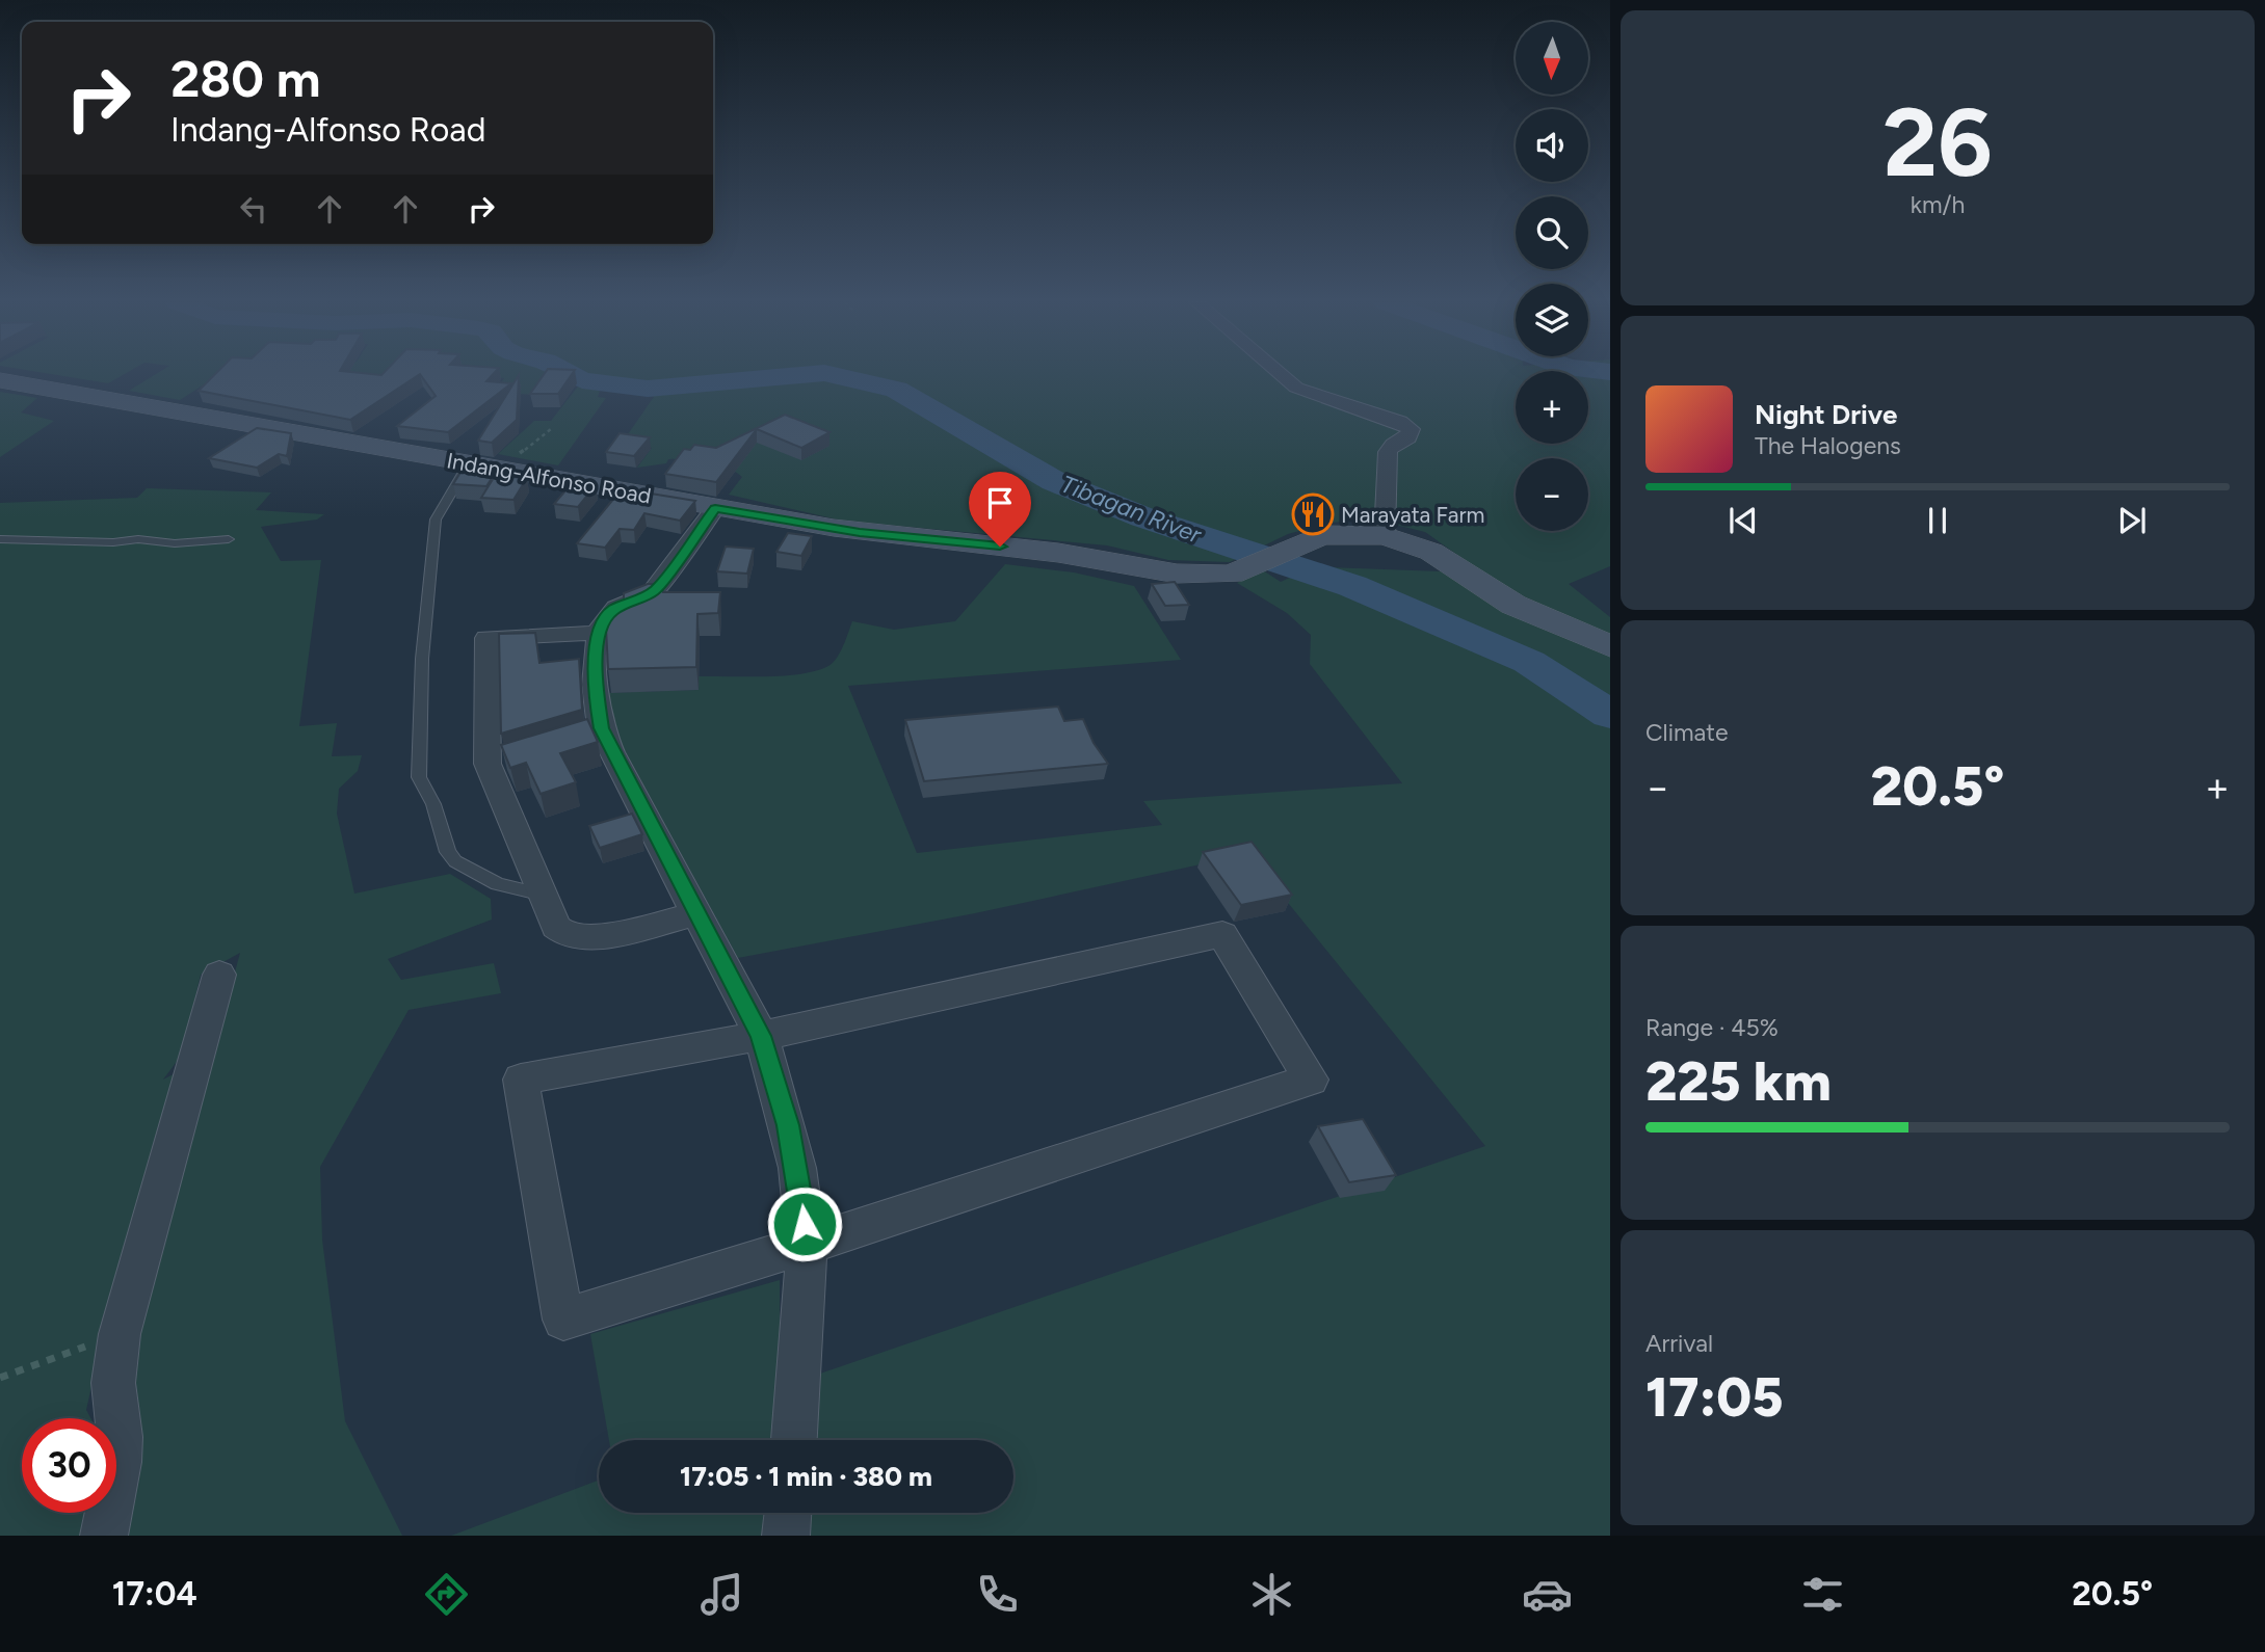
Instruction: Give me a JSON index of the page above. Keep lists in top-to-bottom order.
{
  "streets": {
    "main road": ["Indang-Alfonso Road"]
  },
  "water": ["Tibagan River"],
  "places": {
    "restaurant": ["Marayata Farm"]
  },
  "north": "bottom",
  "page": {
    "tile": [
      ["26", "km/h"],
      "Climate",
      ["Range · 45%", "225 km"],
      ["Arrival", "17:05"]
    ],
    "map_buttons": ["+", "−"],
    "turn": ["280 m", "Indang-Alfonso Road"],
    "song": ["Night Drive", "The Halogens"],
    "heat": ["−", "20.5°", "+"],
    "limit": "30",
    "trip": "17:05 · 1 min · 380 m",
    "tabs": ["17:04", "20.5°"]
  }
}
